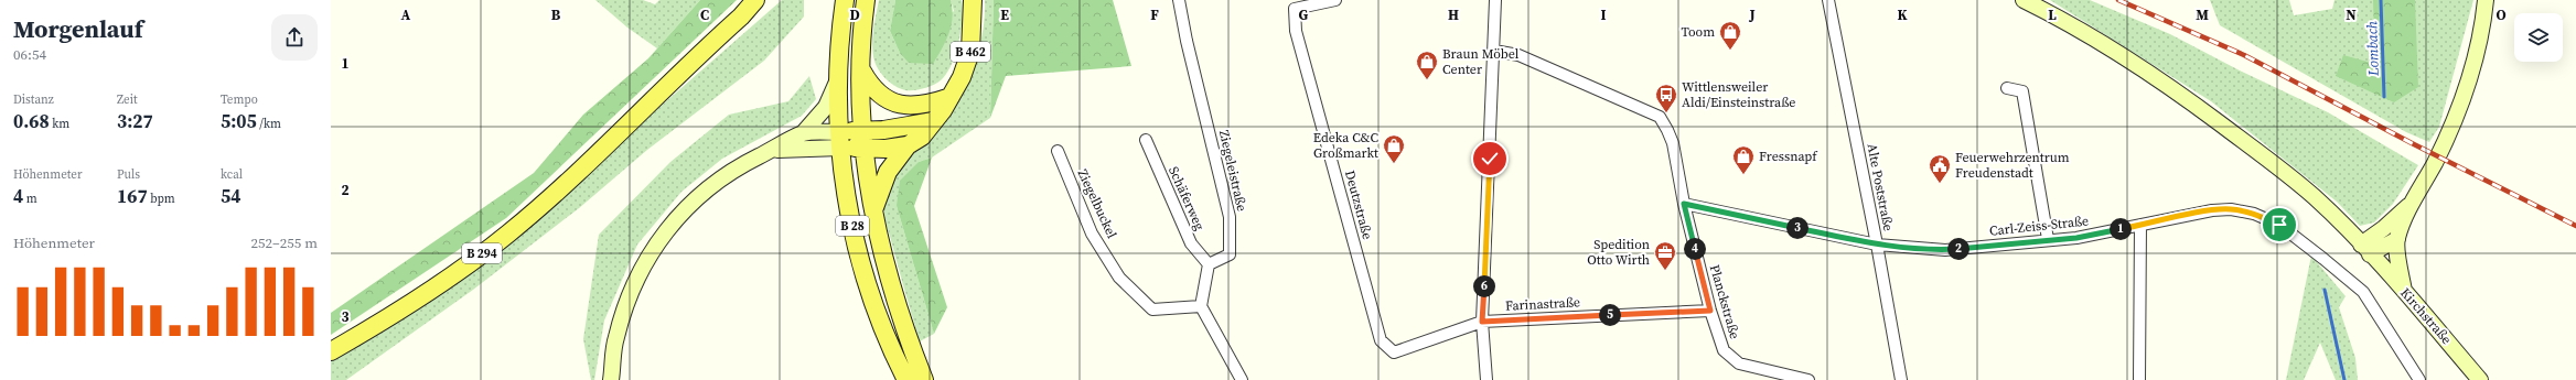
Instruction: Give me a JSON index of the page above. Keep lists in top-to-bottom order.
{
  "streets": {
    "main road": ["B 462", "B 28", "B 294"],
    "street": [
      "Ziegeleistraße",
      "Alte Poststraße",
      "Schäferweg",
      "Ziegelbuckel",
      "Deutzstraße",
      "Carl-Zeiss-Straße",
      "Planckstraße",
      "Farinastraße",
      "Kirchstraße"
    ]
  },
  "crossings": [
    ["B 462", "B 28"],
    ["Ziegeleistraße", "Schäferweg"],
    ["Alte Poststraße", "Carl-Zeiss-Straße"],
    ["Deutzstraße", "Farinastraße"],
    ["Carl-Zeiss-Straße", "Planckstraße"],
    ["Planckstraße", "Farinastraße"]
  ],
  "water": ["Lombach"],
  "places": {
    "shop": [
      "Toom",
      "Braun Möbel Center",
      "Edeka C&C Großmarkt",
      "Fressnapf"
    ],
    "bus stop": ["Wittlensweiler Aldi/Einsteinstraße"],
    "public building": ["Feuerwehrzentrum Freudenstadt"],
    "office": ["Spedition Otto Wirth"]
  },
  "page": {
    "heading": ["Morgenlauf", "06:54"],
    "stats": [
      ["Distanz", "0.68 km"],
      ["Zeit", "3:27"],
      ["Tempo", "5:05 /km"],
      ["Höhenmeter", "4 m"],
      ["Puls", "167 bpm"],
      ["kcal", "54"]
    ],
    "pins": [
      "3",
      "1",
      "2",
      "4",
      "6",
      "5"
    ],
    "chart": ["Höhenmeter", "252–255 m"]
  },
  "grid": {
    "columns": [
      "A",
      "B",
      "C",
      "D",
      "E",
      "F",
      "G",
      "H",
      "I",
      "J",
      "K",
      "L",
      "M",
      "N",
      "O"
    ],
    "rows": ["1", "2", "3"]
  }
}
